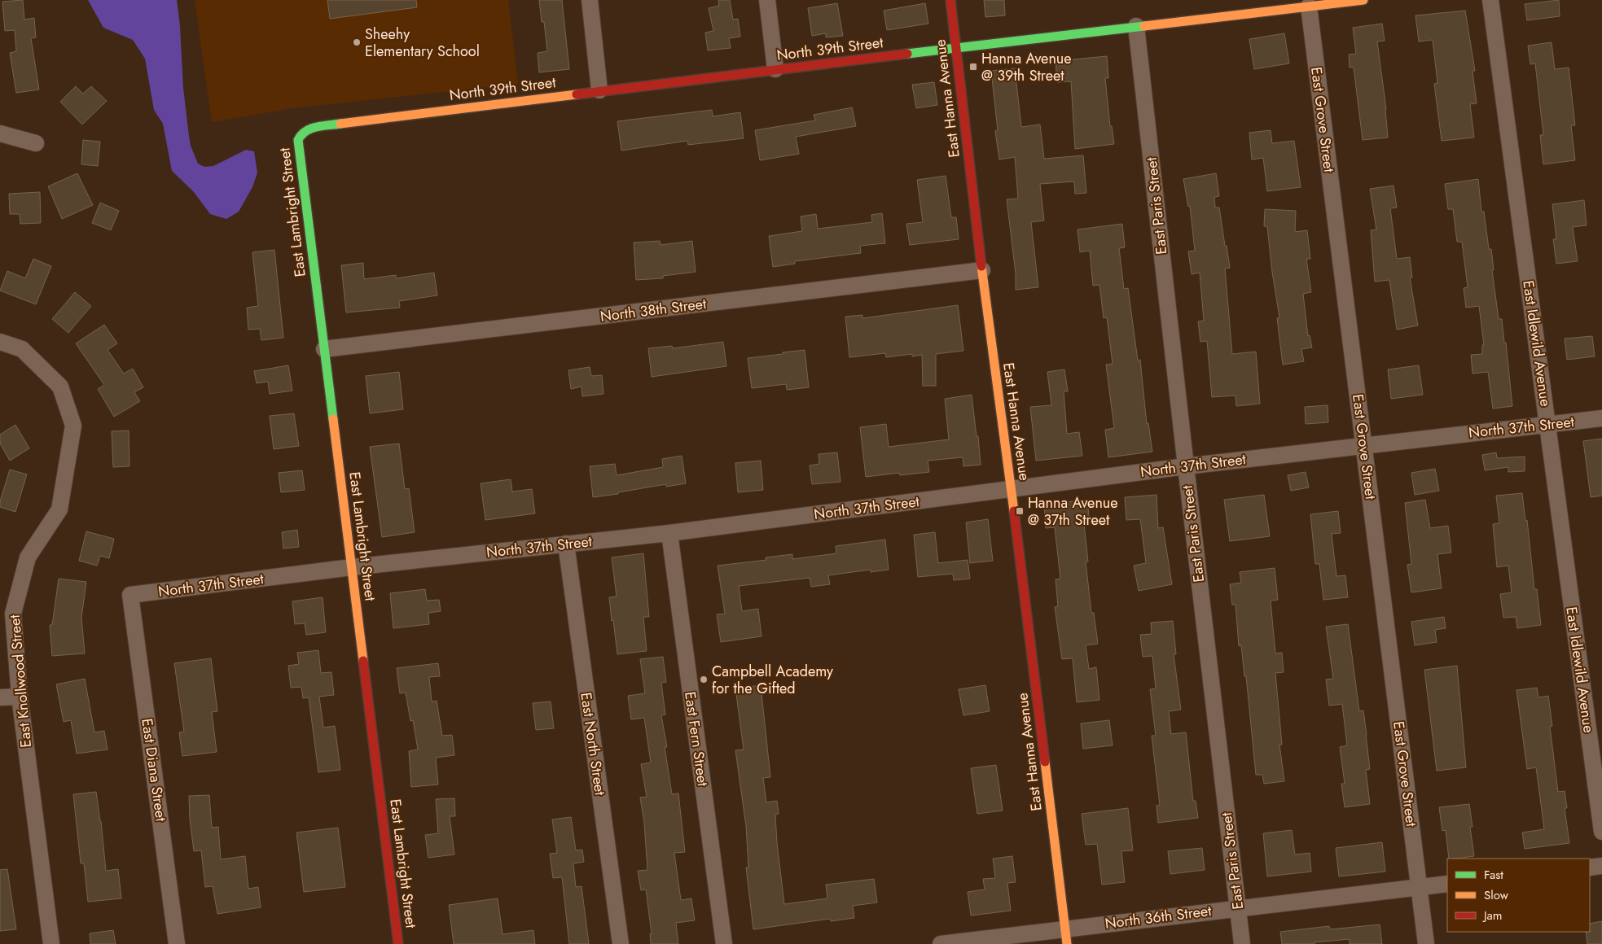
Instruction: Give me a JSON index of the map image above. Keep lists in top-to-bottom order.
{
  "streets": {
    "street": [
      "North 39th Street",
      "East Hanna Avenue",
      "East Grove Street",
      "East Paris Street",
      "East Lambright Street",
      "North 38th Street",
      "East Idlewild Avenue",
      "North 37th Street",
      "East Knollwood Street",
      "East Fern Street",
      "East North Street",
      "East Diana Street",
      "North 36th Street"
    ]
  },
  "crossings": [
    ["North 39th Street", "East Hanna Avenue"],
    ["North 39th Street", "East Grove Street"],
    ["North 39th Street", "East Paris Street"],
    ["North 39th Street", "East Lambright Street"],
    ["East Hanna Avenue", "North 38th Street"],
    ["East Hanna Avenue", "North 37th Street"],
    ["East Hanna Avenue", "North 36th Street"],
    ["East Grove Street", "North 37th Street"],
    ["East Grove Street", "North 36th Street"],
    ["East Paris Street", "North 37th Street"],
    ["East Paris Street", "North 36th Street"],
    ["East Lambright Street", "North 38th Street"],
    ["East Lambright Street", "North 37th Street"],
    ["East Idlewild Avenue", "North 37th Street"],
    ["North 37th Street", "East Fern Street"],
    ["North 37th Street", "East North Street"],
    ["North 37th Street", "East Diana Street"]
  ],
  "places": {
    "other": ["Sheehy Elementary School", "Campbell Academy for the Gifted"],
    "transit": ["Hanna Avenue @ 39th Street", "Hanna Avenue @ 37th Street"]
  },
  "legend": ["Fast", "Slow", "Jam"]
}
